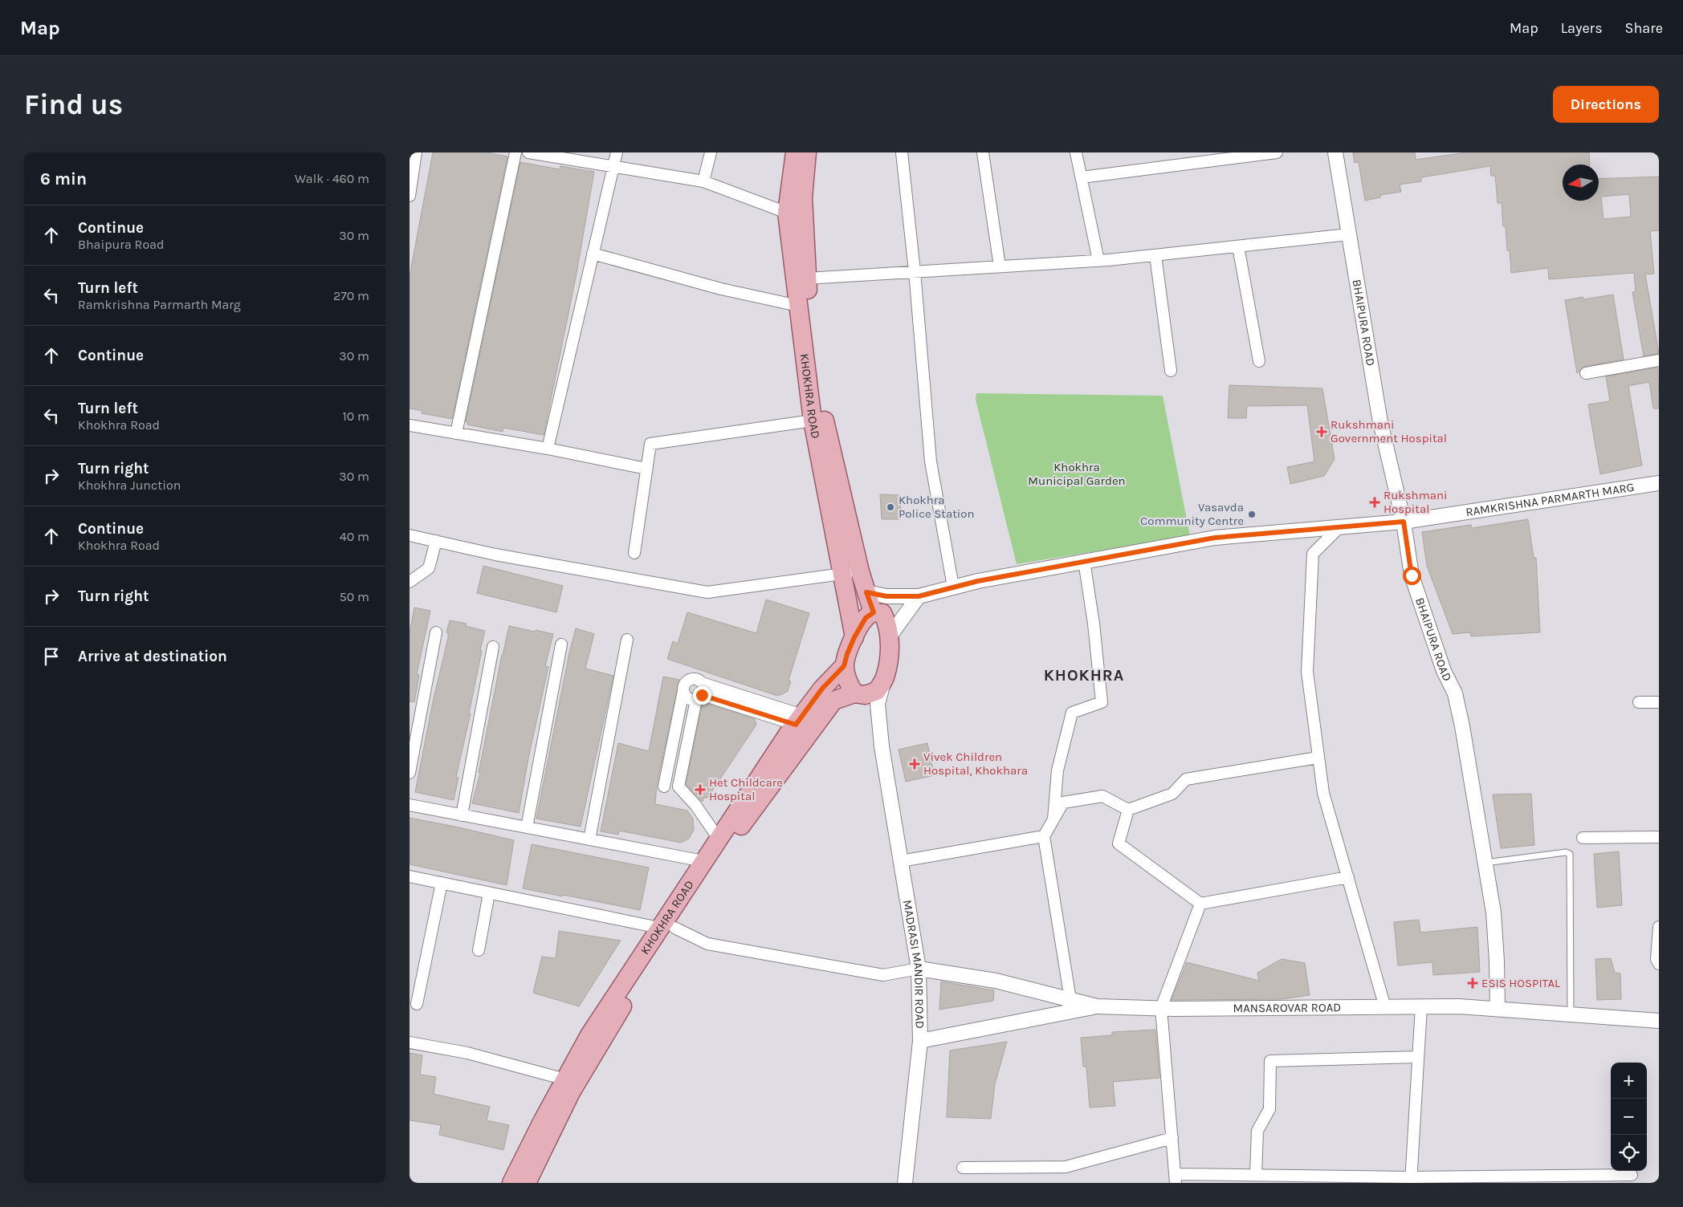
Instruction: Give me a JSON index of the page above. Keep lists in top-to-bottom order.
{
  "streets": {
    "main road": ["KHOKHRA ROAD"],
    "street": [
      "BHAIPURA ROAD",
      "RAMKRISHNA PARMARTH MARG",
      "MADRASI MANDIR ROAD",
      "MANSAROVAR ROAD"
    ]
  },
  "crossings": [
    ["BHAIPURA ROAD", "RAMKRISHNA PARMARTH MARG"],
    ["BHAIPURA ROAD", "MANSAROVAR ROAD"],
    ["KHOKHRA ROAD", "RAMKRISHNA PARMARTH MARG"],
    ["MADRASI MANDIR ROAD", "MANSAROVAR ROAD"]
  ],
  "districts": ["KHOKHRA"],
  "parks": ["Khokhra Municipal Garden"],
  "places": {
    "health": [
      "Rukshmani Government Hospital",
      "Rukshmani Hospital",
      "Vivek Children Hospital, Khokhara",
      "Het Childcare Hospital",
      "ESIS HOSPITAL"
    ],
    "other": ["Khokhra Police Station", "Vasavda Community Centre"]
  },
  "north": "left",
  "page": {
    "header": "Map",
    "nav": ["Map", "Layers", "Share"],
    "buttons": "Directions",
    "title": "Find us",
    "heading": ["6 min", "Walk · 460 m"],
    "list": [
      ["Continue", "Bhaipura Road", "30 m"],
      ["Turn left", "Ramkrishna Parmarth Marg", "270 m"],
      ["Continue", "30 m"],
      ["Turn left", "Khokhra Road", "10 m"],
      ["Turn right", "Khokhra Junction", "30 m"],
      ["Continue", "Khokhra Road", "40 m"],
      ["Turn right", "50 m"],
      "Arrive at destination"
    ],
    "map_buttons": ["+", "−"]
  }
}
